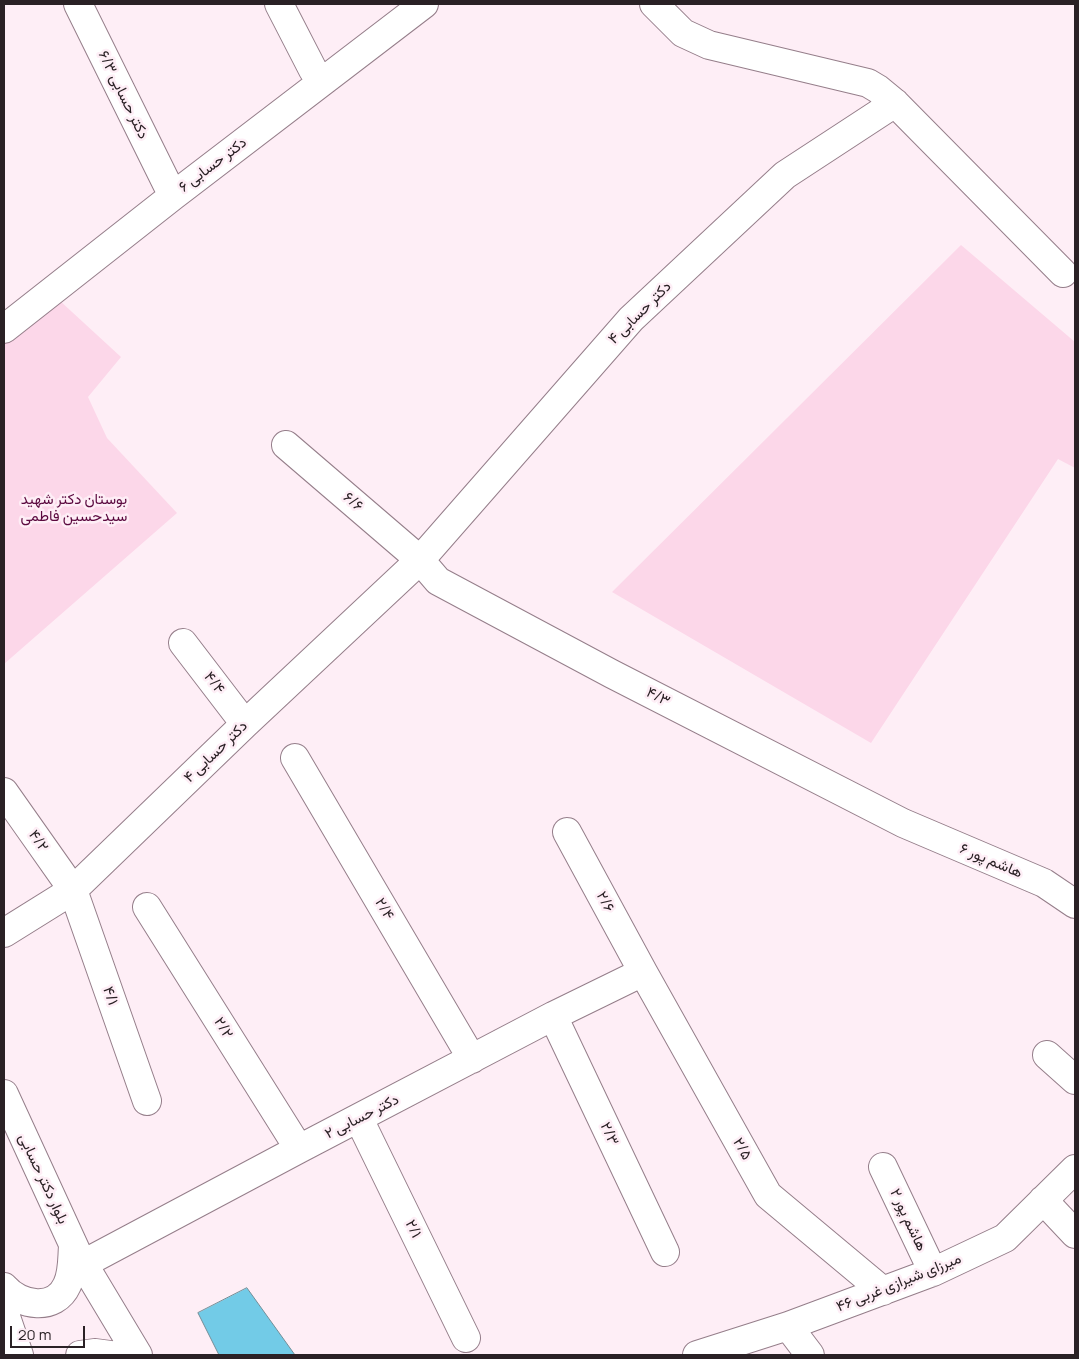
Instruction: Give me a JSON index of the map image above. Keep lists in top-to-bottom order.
{
  "streets": {
    "street": [
      "۶/۳ دکتر حسابی",
      "۶ دکتر حسابی",
      "۴ دکتر حسابی",
      "۶/۶",
      "۴/۴",
      "۴/۳",
      "دکتر حسابی ۴",
      "۴/۲",
      "هاشم پور ۶",
      "۲/۶",
      "۲/۴",
      "۴/۱",
      "۲/۲",
      "دکتر حسابی ۲",
      "۲/۳",
      "۲/۵",
      "بلوار دکتر حسابی",
      "۲ هاشم پور",
      "۲/۱",
      "میرزای شیرازی غربی ۴۶"
    ]
  },
  "crossings": [
    ["۴ دکتر حسابی", "۶/۶"],
    ["۴ دکتر حسابی", "۴/۳"],
    ["۴ دکتر حسابی", "دکتر حسابی ۴"],
    ["۶/۶", "۴/۳"],
    ["۶/۶", "دکتر حسابی ۴"],
    ["۴/۴", "دکتر حسابی ۴"],
    ["۴/۳", "دکتر حسابی ۴"],
    ["۴/۳", "هاشم پور ۶"],
    ["دکتر حسابی ۴", "۴/۲"],
    ["دکتر حسابی ۴", "۴/۱"],
    ["۴/۲", "۴/۱"],
    ["۲/۶", "دکتر حسابی ۲"],
    ["۲/۶", "۲/۵"],
    ["۲/۴", "دکتر حسابی ۲"],
    ["۲/۲", "دکتر حسابی ۲"],
    ["دکتر حسابی ۲", "۲/۳"],
    ["دکتر حسابی ۲", "۲/۵"],
    ["دکتر حسابی ۲", "بلوار دکتر حسابی"],
    ["دکتر حسابی ۲", "۲/۱"],
    ["۲/۵", "میرزای شیرازی غربی ۴۶"],
    ["۲ هاشم پور", "میرزای شیرازی غربی ۴۶"]
  ],
  "parks": ["بوستان دکتر شهید سیدحسین فاطمی"],
  "scale_bar": "20 m"
}
